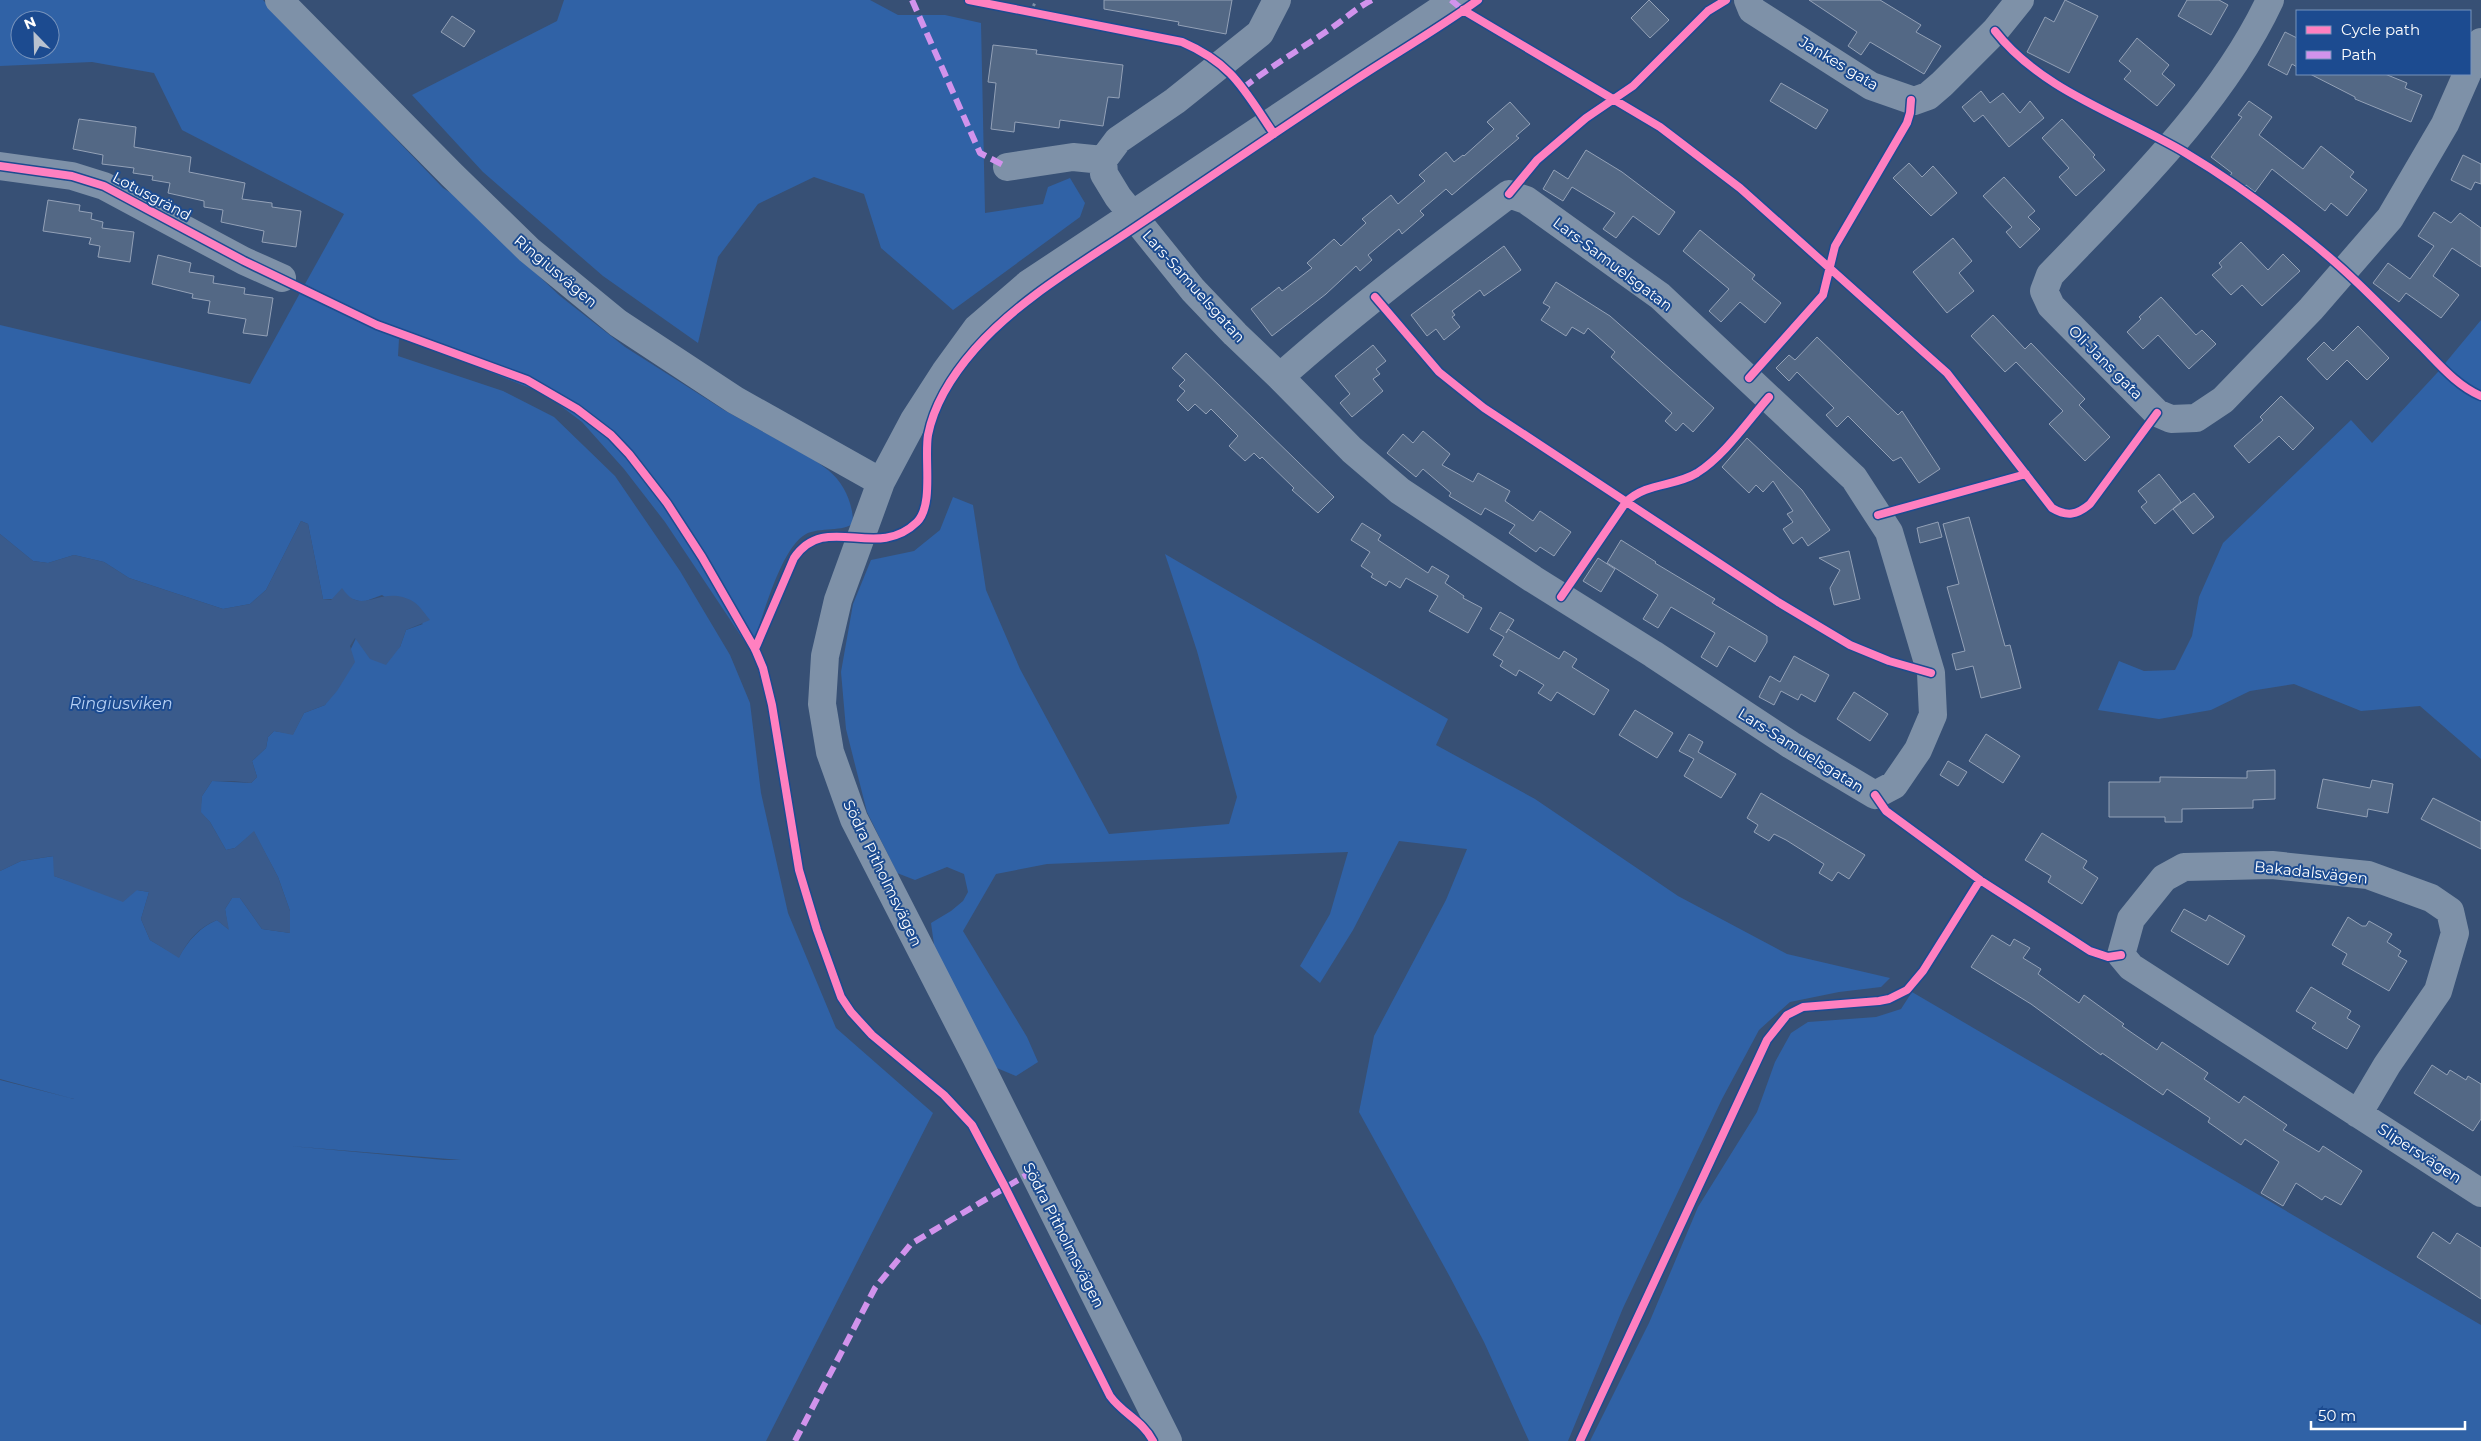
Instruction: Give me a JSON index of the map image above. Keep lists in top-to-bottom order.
{
  "streets": {
    "street": [
      "Jankes gata",
      "Lotusgränd",
      "Lars-Samuelsgatan",
      "Ringiusvägen",
      "Oli-Jans gata",
      "Bakadalsvägen",
      "Södra Pitholmsvägen",
      "Slipersvägen"
    ]
  },
  "crossings": [
    ["Lars-Samuelsgatan", "Södra Pitholmsvägen"],
    ["Ringiusvägen", "Södra Pitholmsvägen"],
    ["Bakadalsvägen", "Slipersvägen"]
  ],
  "water": ["Ringiusviken"],
  "legend": ["Cycle path", "Path"],
  "scale_bar": "50 m",
  "north": "top left"
}
